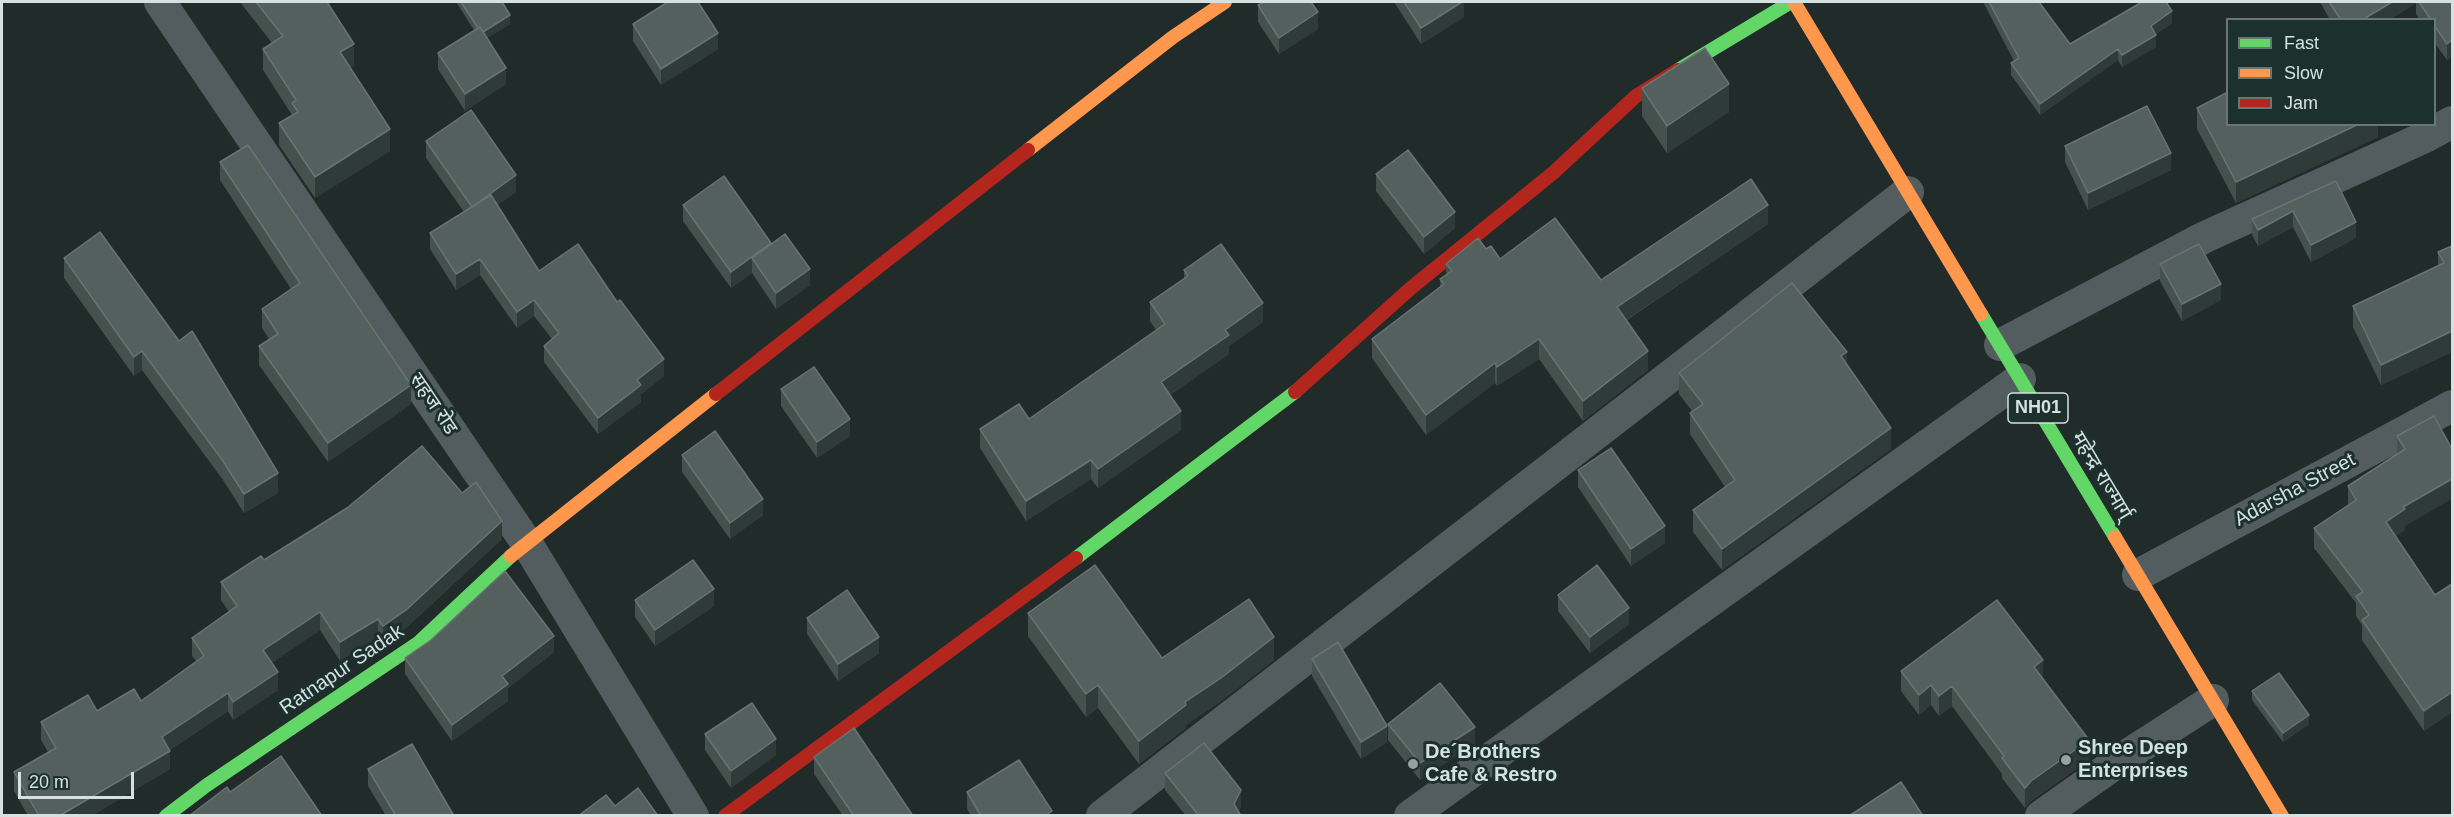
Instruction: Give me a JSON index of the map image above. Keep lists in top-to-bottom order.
{
  "streets": {
    "main road": ["NH01", "महेन्द्र राज्मार्ग्", "Ratnapur Sadak"],
    "street": ["सहज रोड", "Adarsha Street"]
  },
  "crossings": [
    ["सहज रोड", "Ratnapur Sadak"],
    ["महेन्द्र राज्मार्ग्", "Adarsha Street"]
  ],
  "places": ["Shree Deep Enterprises", "De´Brothers Cafe & Restro"],
  "legend": ["Fast", "Slow", "Jam"],
  "scale_bar": "20 m"
}
